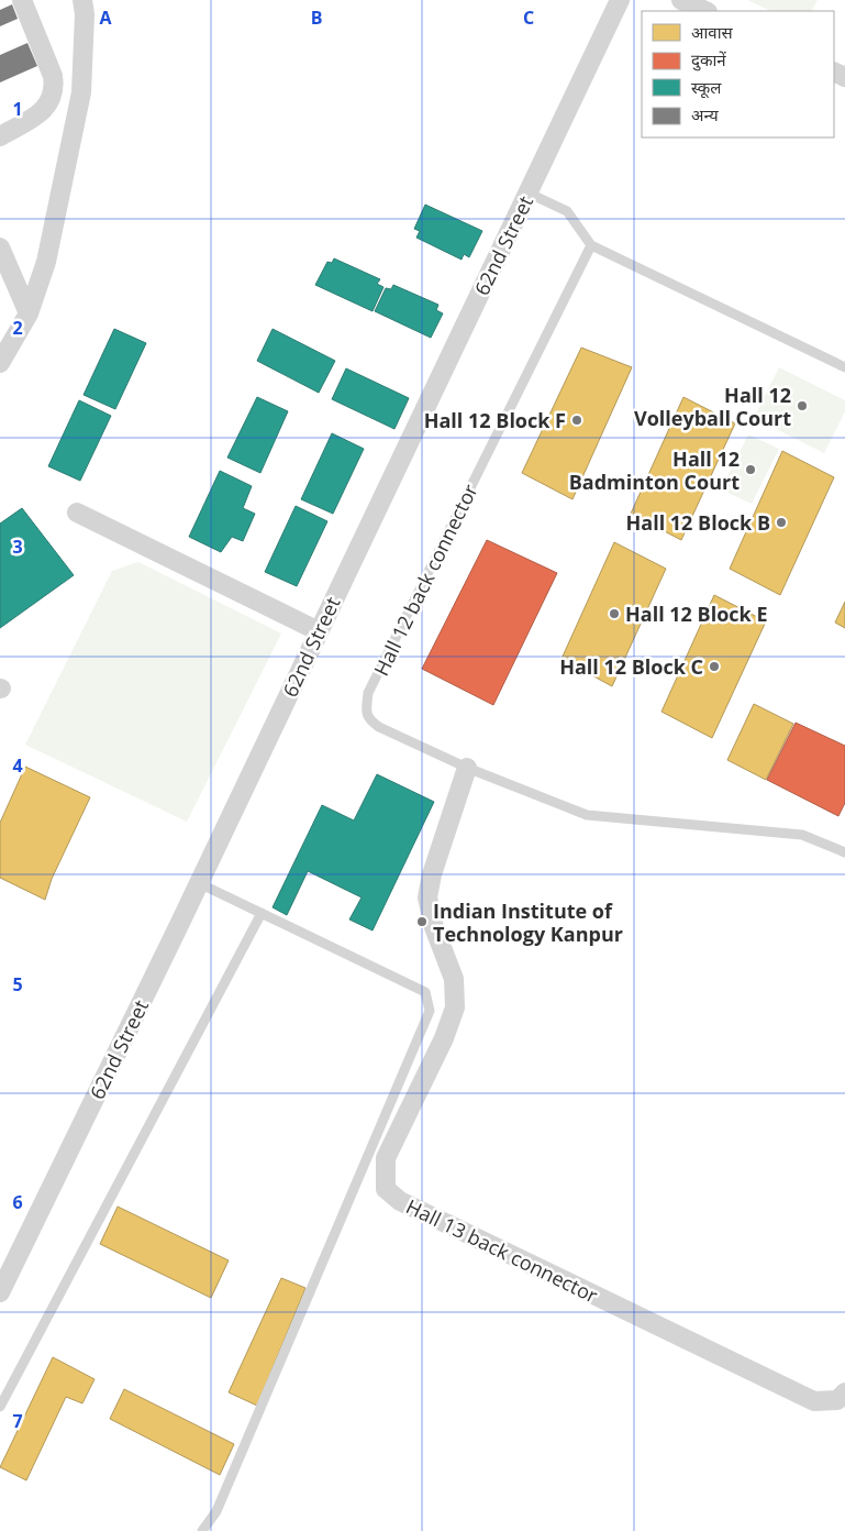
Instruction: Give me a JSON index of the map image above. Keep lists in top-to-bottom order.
{
  "streets": {
    "street": ["62nd Street", "Hall 13 back connector"],
    "lane": ["Hall 12 back connector"]
  },
  "crossings": [
    ["Hall 12 back connector", "Hall 13 back connector"]
  ],
  "places": [
    "Hall 12 Volleyball Court",
    "Hall 12 Block F",
    "Hall 12 Badminton Court",
    "Hall 12 Block B",
    "Hall 12 Block E",
    "Hall 12 Block C",
    "Indian Institute of Technology Kanpur"
  ],
  "legend": [
    "आवास",
    "दुकानें",
    "स्कूल",
    "अन्य"
  ],
  "grid": {
    "columns": ["A", "B", "C"],
    "rows": [
      "1",
      "2",
      "3",
      "4",
      "5",
      "6",
      "7"
    ]
  }
}
